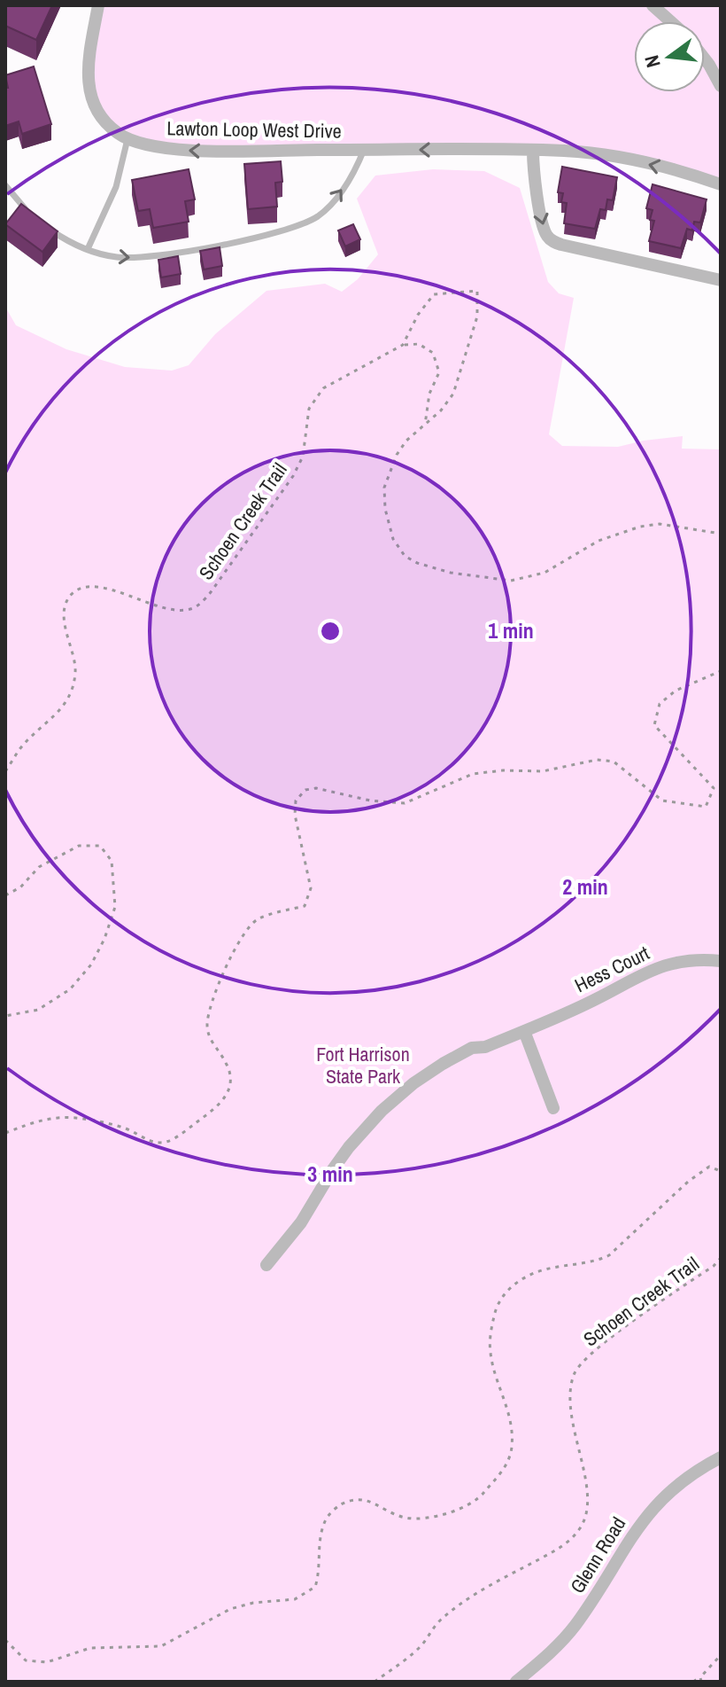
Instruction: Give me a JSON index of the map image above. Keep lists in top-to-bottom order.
{
  "streets": {
    "street": ["Lawton Loop West Drive", "Hess Court", "Glenn Road"],
    "path": ["Schoen Creek Trail"]
  },
  "one_way": ["Lawton Loop West Drive"],
  "parks": ["Fort Harrison State Park"],
  "north": "left",
  "rings": ["1 min", "2 min", "3 min"]
}
